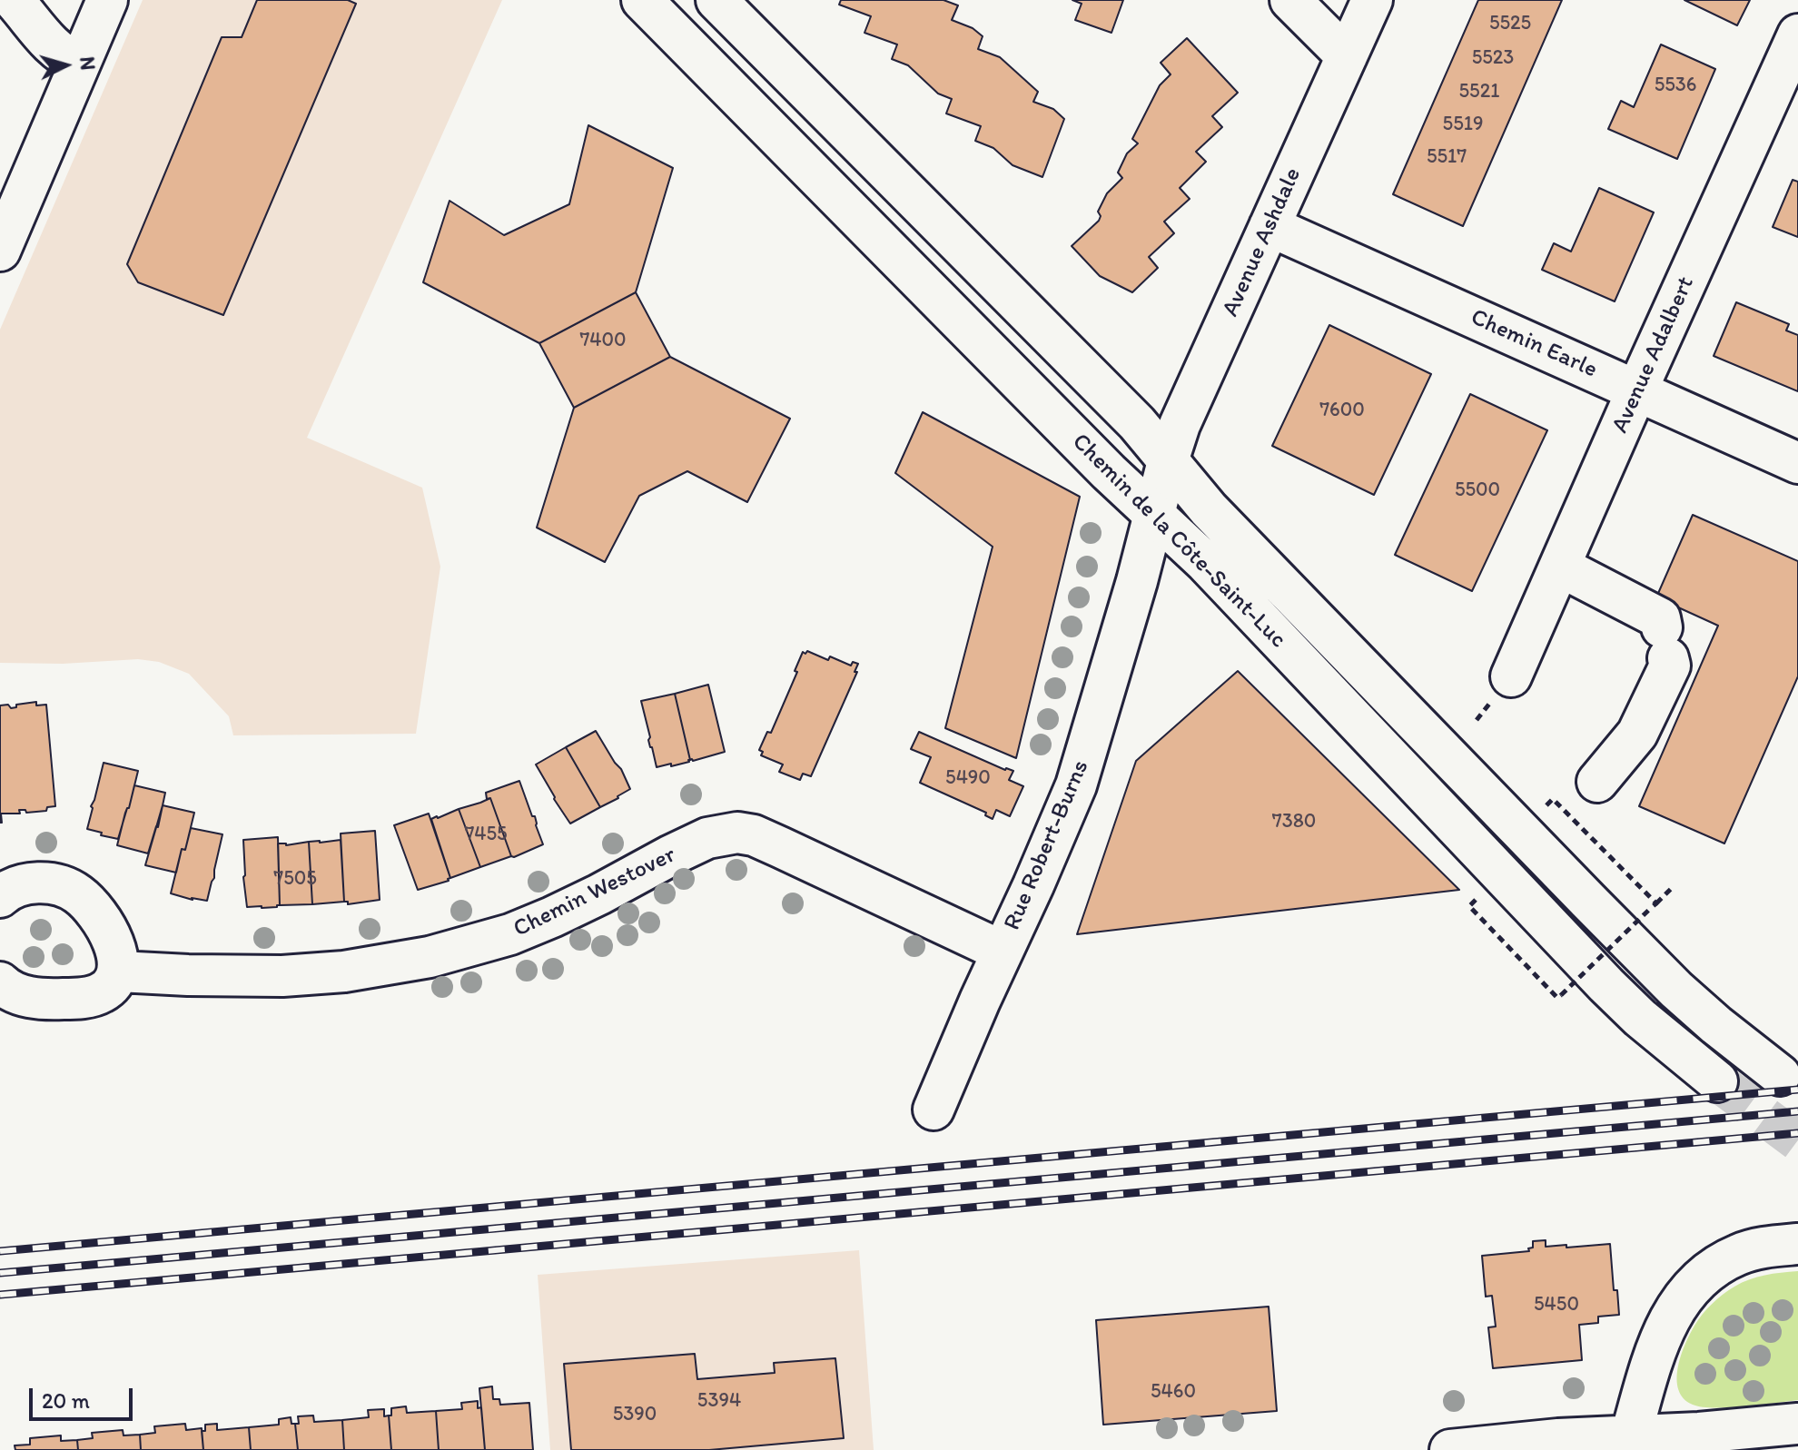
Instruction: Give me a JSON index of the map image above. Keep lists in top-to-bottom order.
{
  "streets": {
    "street": [
      "Avenue Ashdale",
      "Chemin Earle",
      "Avenue Adalbert",
      "Chemin de la Côte-Saint-Luc",
      "Rue Robert-Burns",
      "Chemin Westover"
    ]
  },
  "crossings": [
    ["Avenue Ashdale", "Chemin Earle"],
    ["Avenue Ashdale", "Chemin de la Côte-Saint-Luc"],
    ["Avenue Ashdale", "Rue Robert-Burns"],
    ["Chemin Earle", "Avenue Adalbert"],
    ["Chemin de la Côte-Saint-Luc", "Rue Robert-Burns"],
    ["Rue Robert-Burns", "Chemin Westover"]
  ],
  "house_numbers": [
    "5525",
    "5523",
    "5536",
    "5521",
    "5519",
    "5517",
    "7400",
    "7600",
    "5500",
    "5490",
    "7380",
    "7455",
    "7505",
    "5450",
    "5460",
    "5394",
    "5390"
  ],
  "scale_bar": "20 m",
  "north": "right"
}
